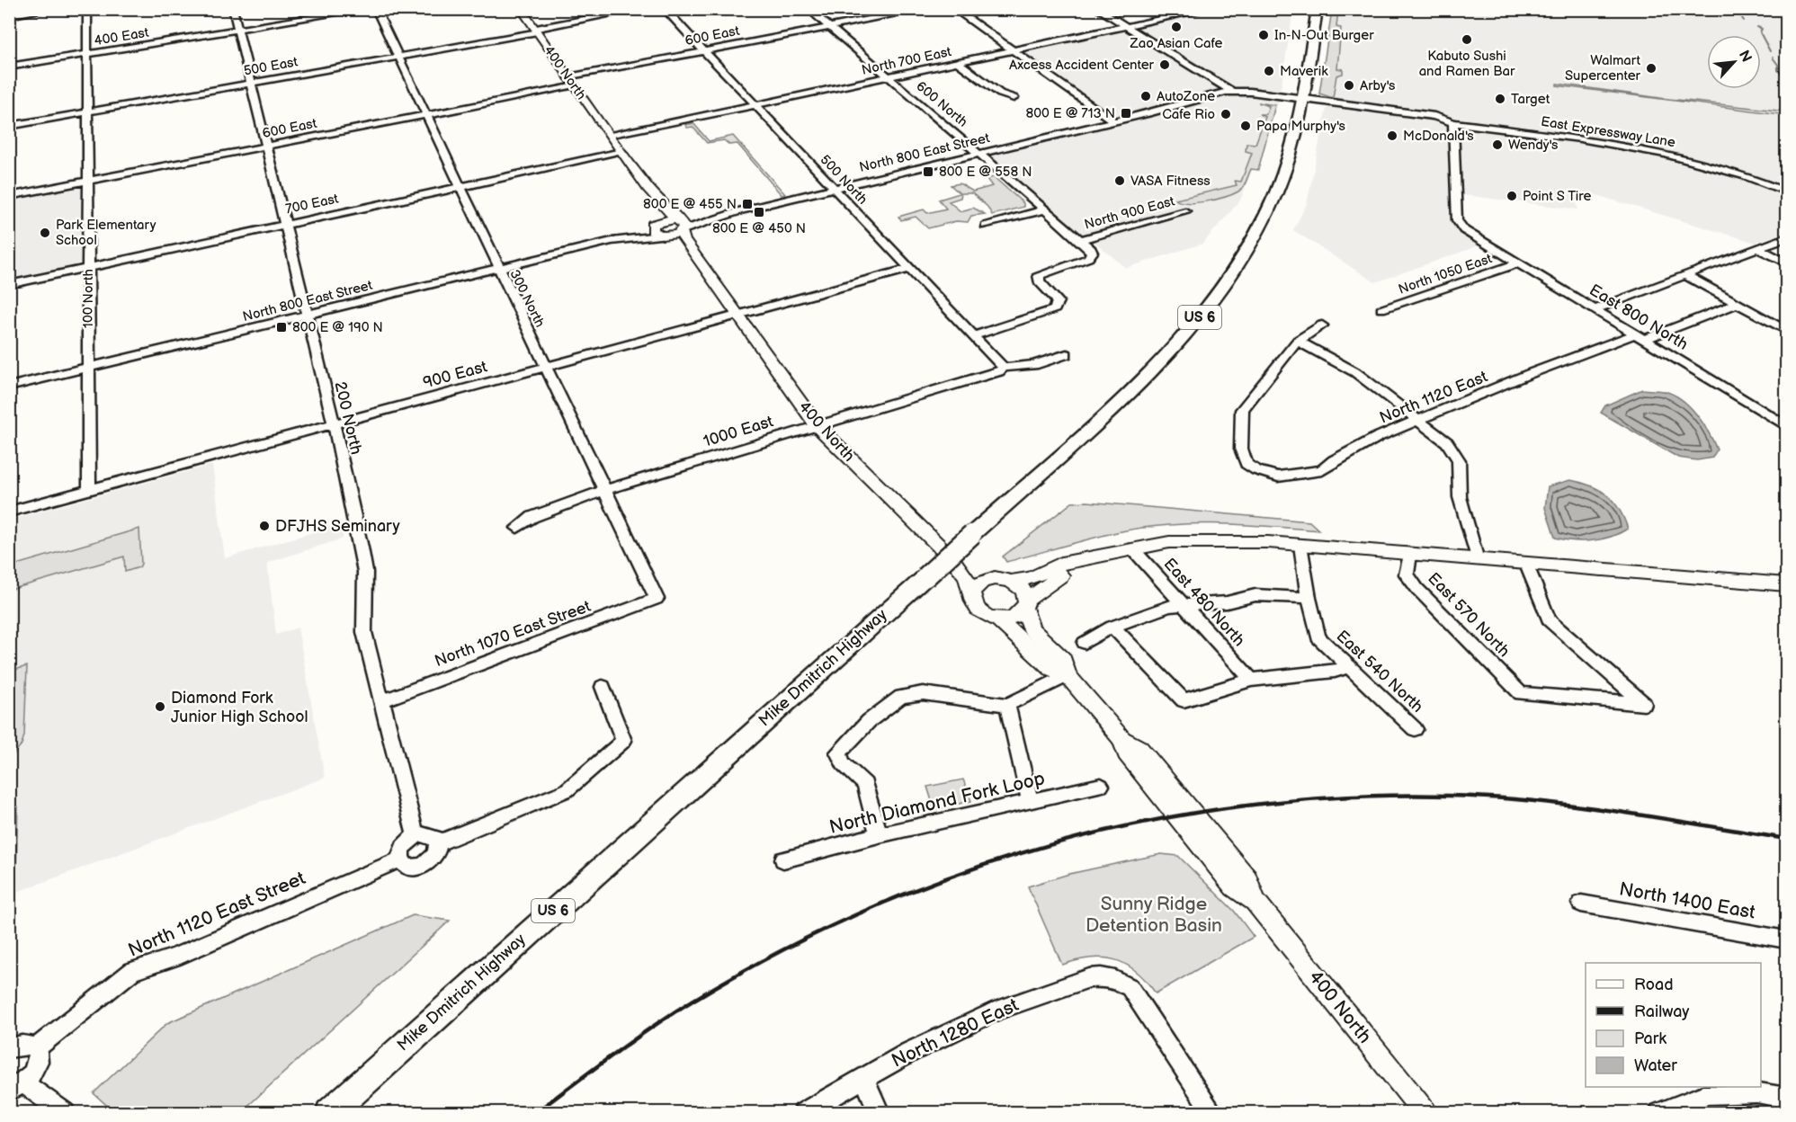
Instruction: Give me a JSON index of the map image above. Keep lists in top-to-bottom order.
{
  "streets": {
    "highway": ["US 6", "Mike Dmitrich Highway"],
    "main road": ["400 North"],
    "street": [
      "600 East",
      "400 East",
      "North 700 East",
      "500 East",
      "600 North",
      "East Expressway Lane",
      "North 800 East Street",
      "500 North",
      "700 East",
      "North 900 East",
      "North 1050 East",
      "100 North",
      "300 North",
      "East 800 North",
      "900 East",
      "North 1120 East",
      "200 North",
      "1000 East",
      "East 480 North",
      "East 570 North",
      "North 1070 East Street",
      "East 540 North",
      "North Diamond Fork Loop",
      "North 1400 East",
      "North 1120 East Street",
      "North 1280 East"
    ]
  },
  "crossings": [
    ["600 East", "400 North"],
    ["600 East", "600 North"],
    ["600 East", "500 North"],
    ["600 East", "100 North"],
    ["600 East", "300 North"],
    ["600 East", "200 North"],
    ["400 East", "100 North"],
    ["400 East", "200 North"],
    ["North 700 East", "400 North"],
    ["North 700 East", "600 North"],
    ["North 700 East", "500 North"],
    ["500 East", "400 North"],
    ["500 East", "100 North"],
    ["500 East", "300 North"],
    ["500 East", "200 North"],
    ["400 North", "North 800 East Street"],
    ["400 North", "700 East"],
    ["400 North", "900 East"],
    ["400 North", "1000 East"],
    ["600 North", "North 800 East Street"],
    ["600 North", "North 900 East"],
    ["East Expressway Lane", "US 6"],
    ["East Expressway Lane", "East 800 North"],
    ["East Expressway Lane", "Mike Dmitrich Highway"],
    ["North 800 East Street", "500 North"],
    ["North 800 East Street", "100 North"],
    ["North 800 East Street", "300 North"],
    ["North 800 East Street", "200 North"],
    ["500 North", "900 East"],
    ["500 North", "1000 East"],
    ["700 East", "100 North"],
    ["700 East", "300 North"],
    ["700 East", "200 North"],
    ["North 1050 East", "East 800 North"],
    ["100 North", "900 East"],
    ["300 North", "900 East"],
    ["300 North", "1000 East"],
    ["300 North", "North 1070 East Street"],
    ["US 6", "Mike Dmitrich Highway"],
    ["East 800 North", "North 1120 East"],
    ["900 East", "200 North"],
    ["200 North", "North 1070 East Street"],
    ["200 North", "North 1120 East Street"]
  ],
  "parks": ["Sunny Ridge Detention Basin"],
  "places": {
    "other": [
      "Zao Asian Cafe",
      "In-N-Out Burger",
      "Kabuto Sushi and Ramen Bar",
      "Axcess Accident Center",
      "Walmart Supercenter",
      "Maverik",
      "Arby's",
      "AutoZone",
      "Target",
      "Cafe Rio",
      "Papa Murphy's",
      "McDonald's",
      "Wendy's",
      "VASA Fitness",
      "Point S Tire",
      "Park Elementary School",
      "DFJHS Seminary",
      "Diamond Fork Junior High School"
    ],
    "transit": [
      "800 E @ 713 N",
      "800 E @ 558 N",
      "800 E @ 455 N",
      "800 E @ 450 N",
      "800 E @ 190 N"
    ]
  },
  "legend": [
    "Road",
    "Railway",
    "Park",
    "Water"
  ],
  "north": "top right"
}
